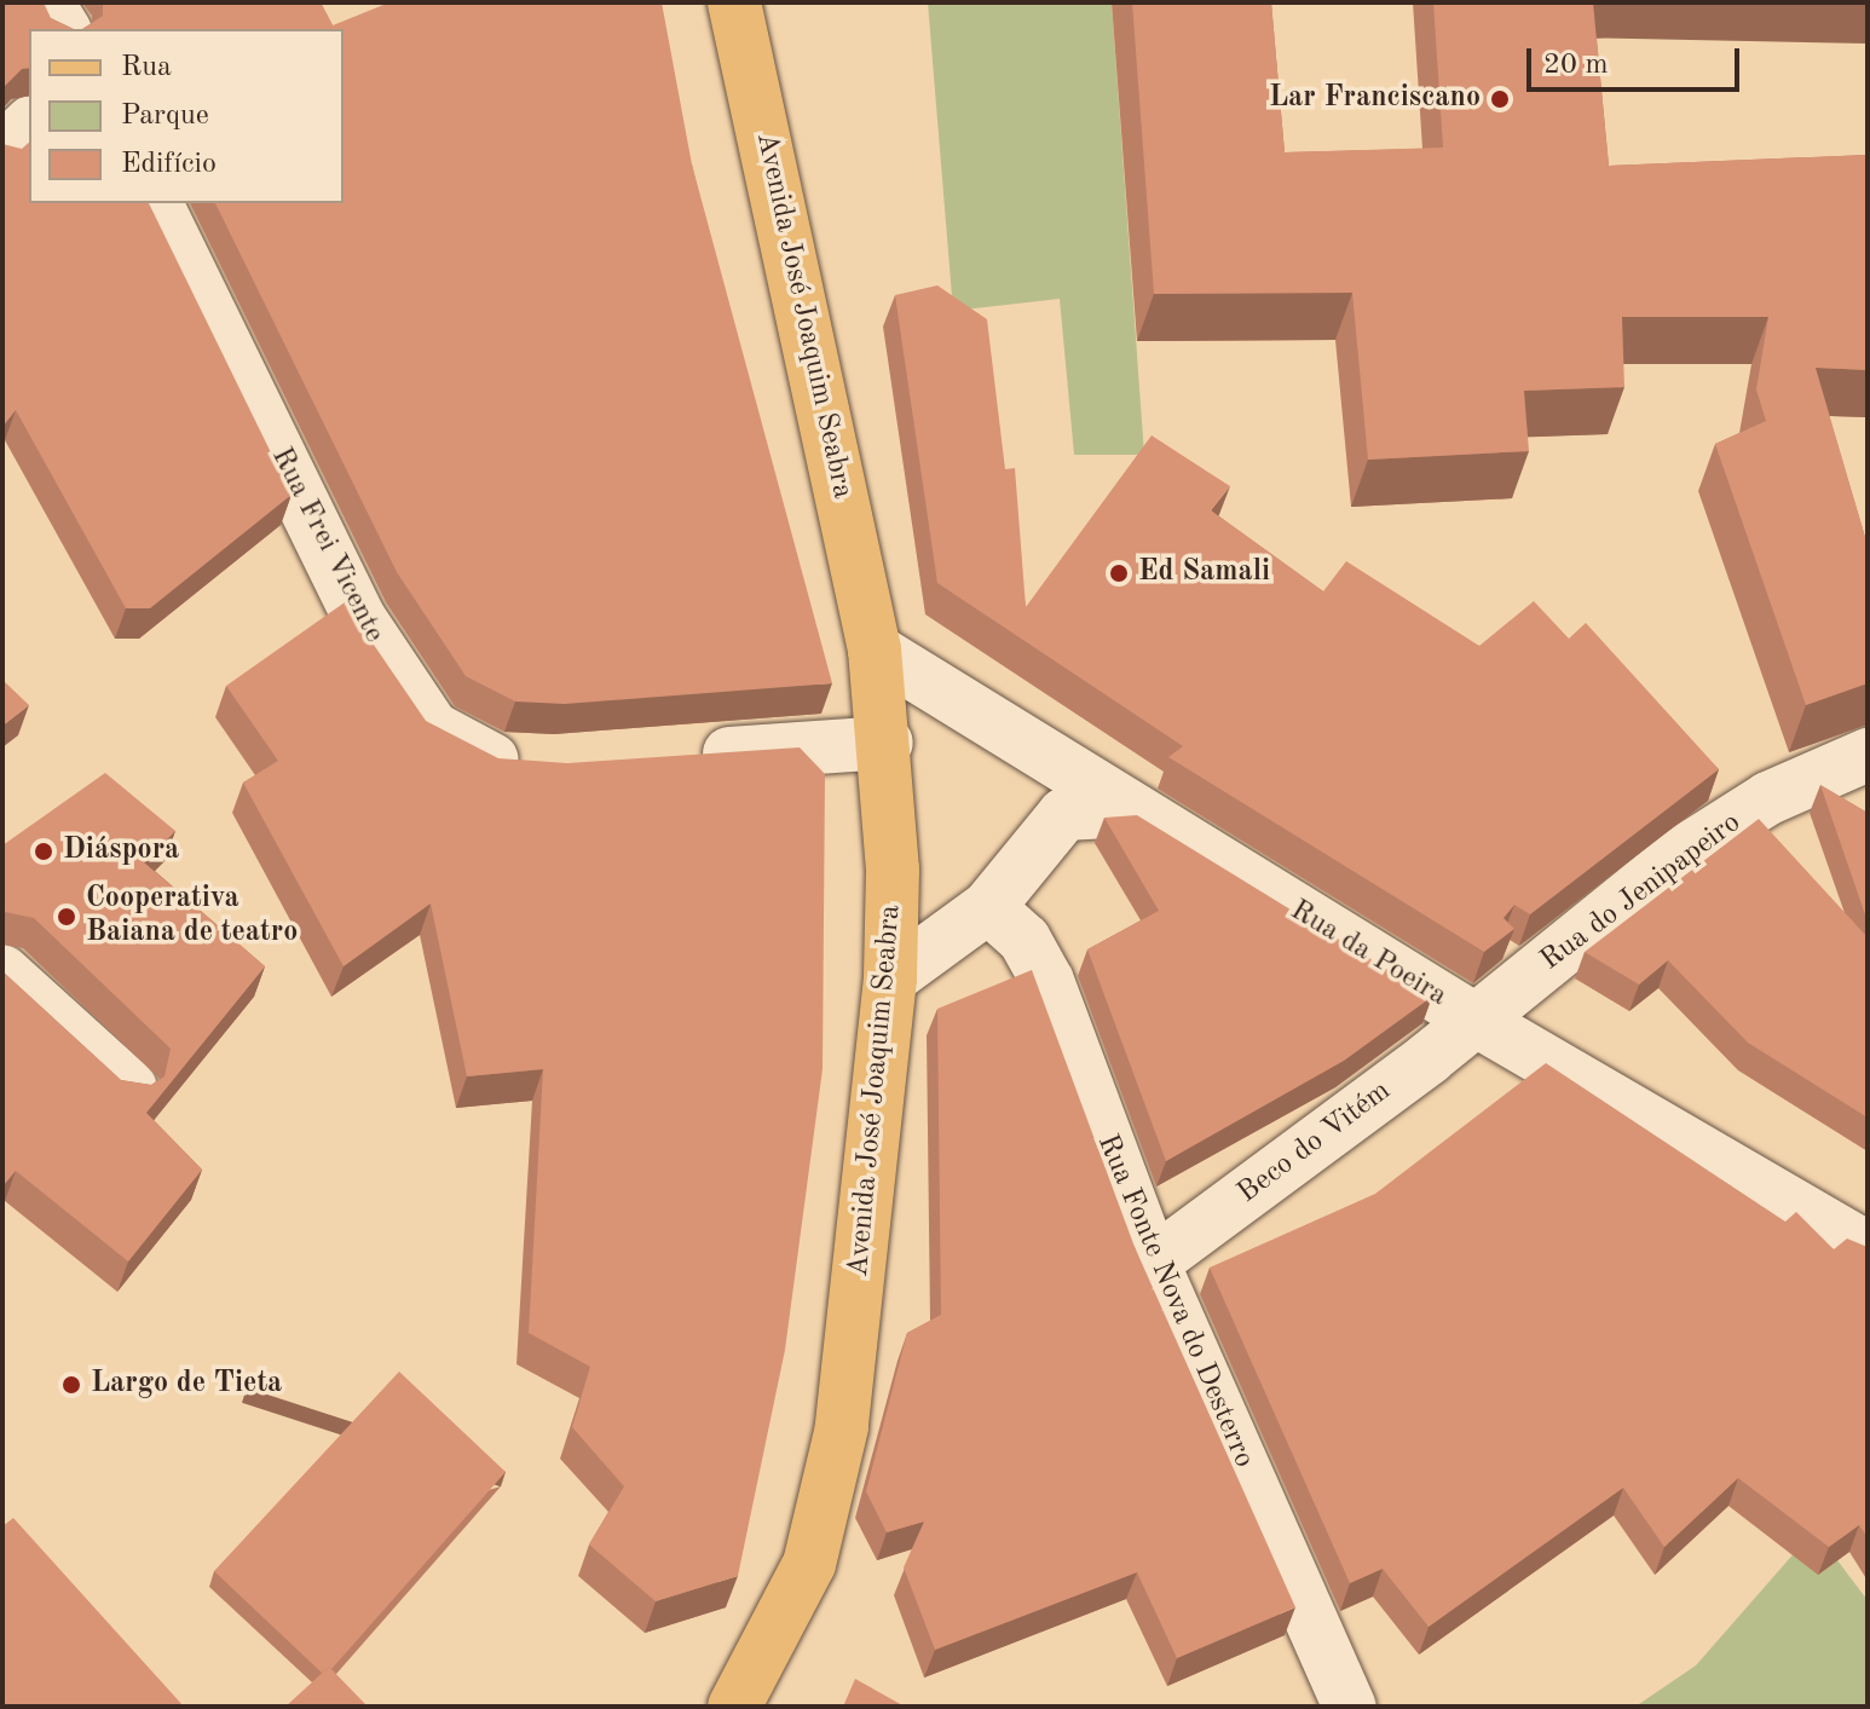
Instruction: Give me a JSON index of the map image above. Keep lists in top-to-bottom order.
{
  "streets": {
    "main road": ["Avenida José Joaquim Seabra"],
    "street": [
      "Rua Frei Vicente",
      "Rua do Jenipapeiro",
      "Rua da Poeira",
      "Beco do Vitém",
      "Rua Fonte Nova do Desterro"
    ]
  },
  "crossings": [
    ["Avenida José Joaquim Seabra", "Rua da Poeira"],
    ["Rua do Jenipapeiro", "Rua da Poeira"],
    ["Rua do Jenipapeiro", "Beco do Vitém"],
    ["Rua da Poeira", "Beco do Vitém"],
    ["Beco do Vitém", "Rua Fonte Nova do Desterro"]
  ],
  "places": [
    "Lar Franciscano",
    "Ed Samali",
    "Diáspora",
    "Cooperativa Baiana de teatro",
    "Largo de Tieta"
  ],
  "legend": ["Rua", "Parque", "Edifício"],
  "scale_bar": "20 m"
}
